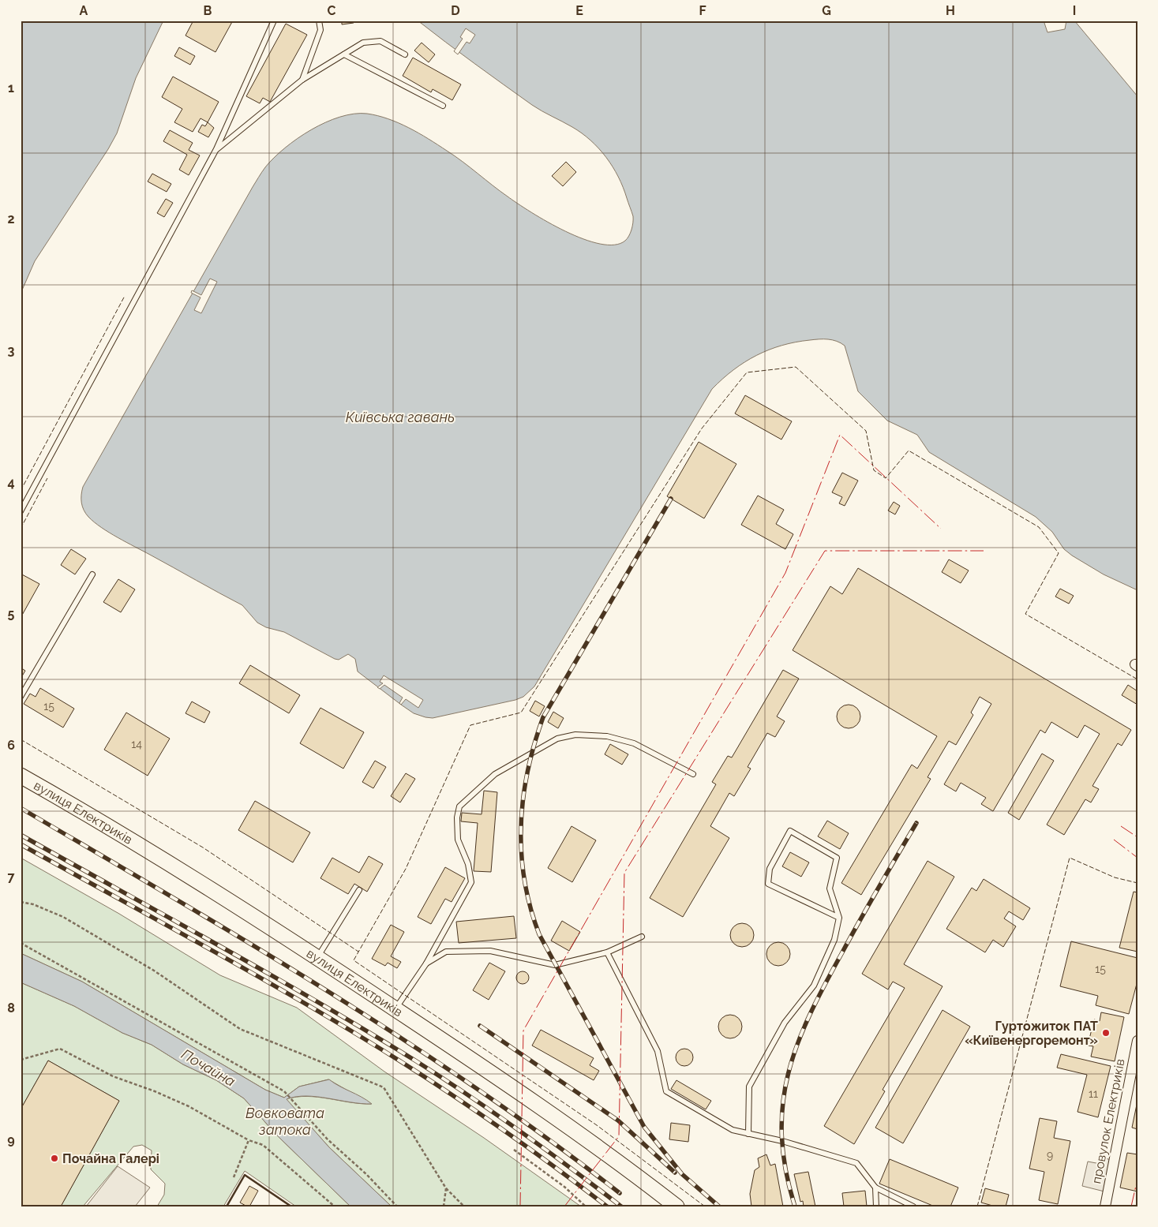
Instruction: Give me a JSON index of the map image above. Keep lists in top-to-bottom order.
{
  "streets": {
    "street": ["вулиця Електриків", "провулок Електриків"]
  },
  "water": ["Київська гавань", "Почайна", "Вовковата затока"],
  "places": ["Гуртожиток ПАТ «Київенергоремонт»", "Почайна Галері"],
  "house_numbers": [
    "15",
    "14",
    "15",
    "11",
    "9"
  ],
  "grid": {
    "columns": [
      "A",
      "B",
      "C",
      "D",
      "E",
      "F",
      "G",
      "H",
      "I"
    ],
    "rows": [
      "1",
      "2",
      "3",
      "4",
      "5",
      "6",
      "7",
      "8",
      "9"
    ]
  }
}
